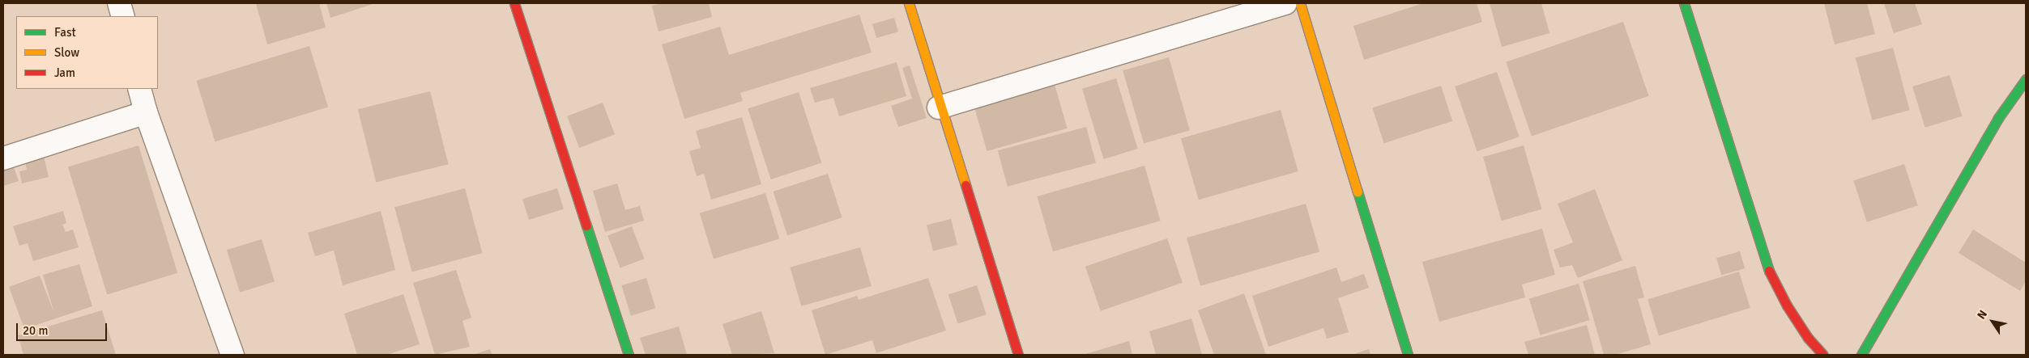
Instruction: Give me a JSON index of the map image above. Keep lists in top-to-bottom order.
{
  "legend": ["Fast", "Slow", "Jam"],
  "scale_bar": "20 m",
  "north": "top left"
}
